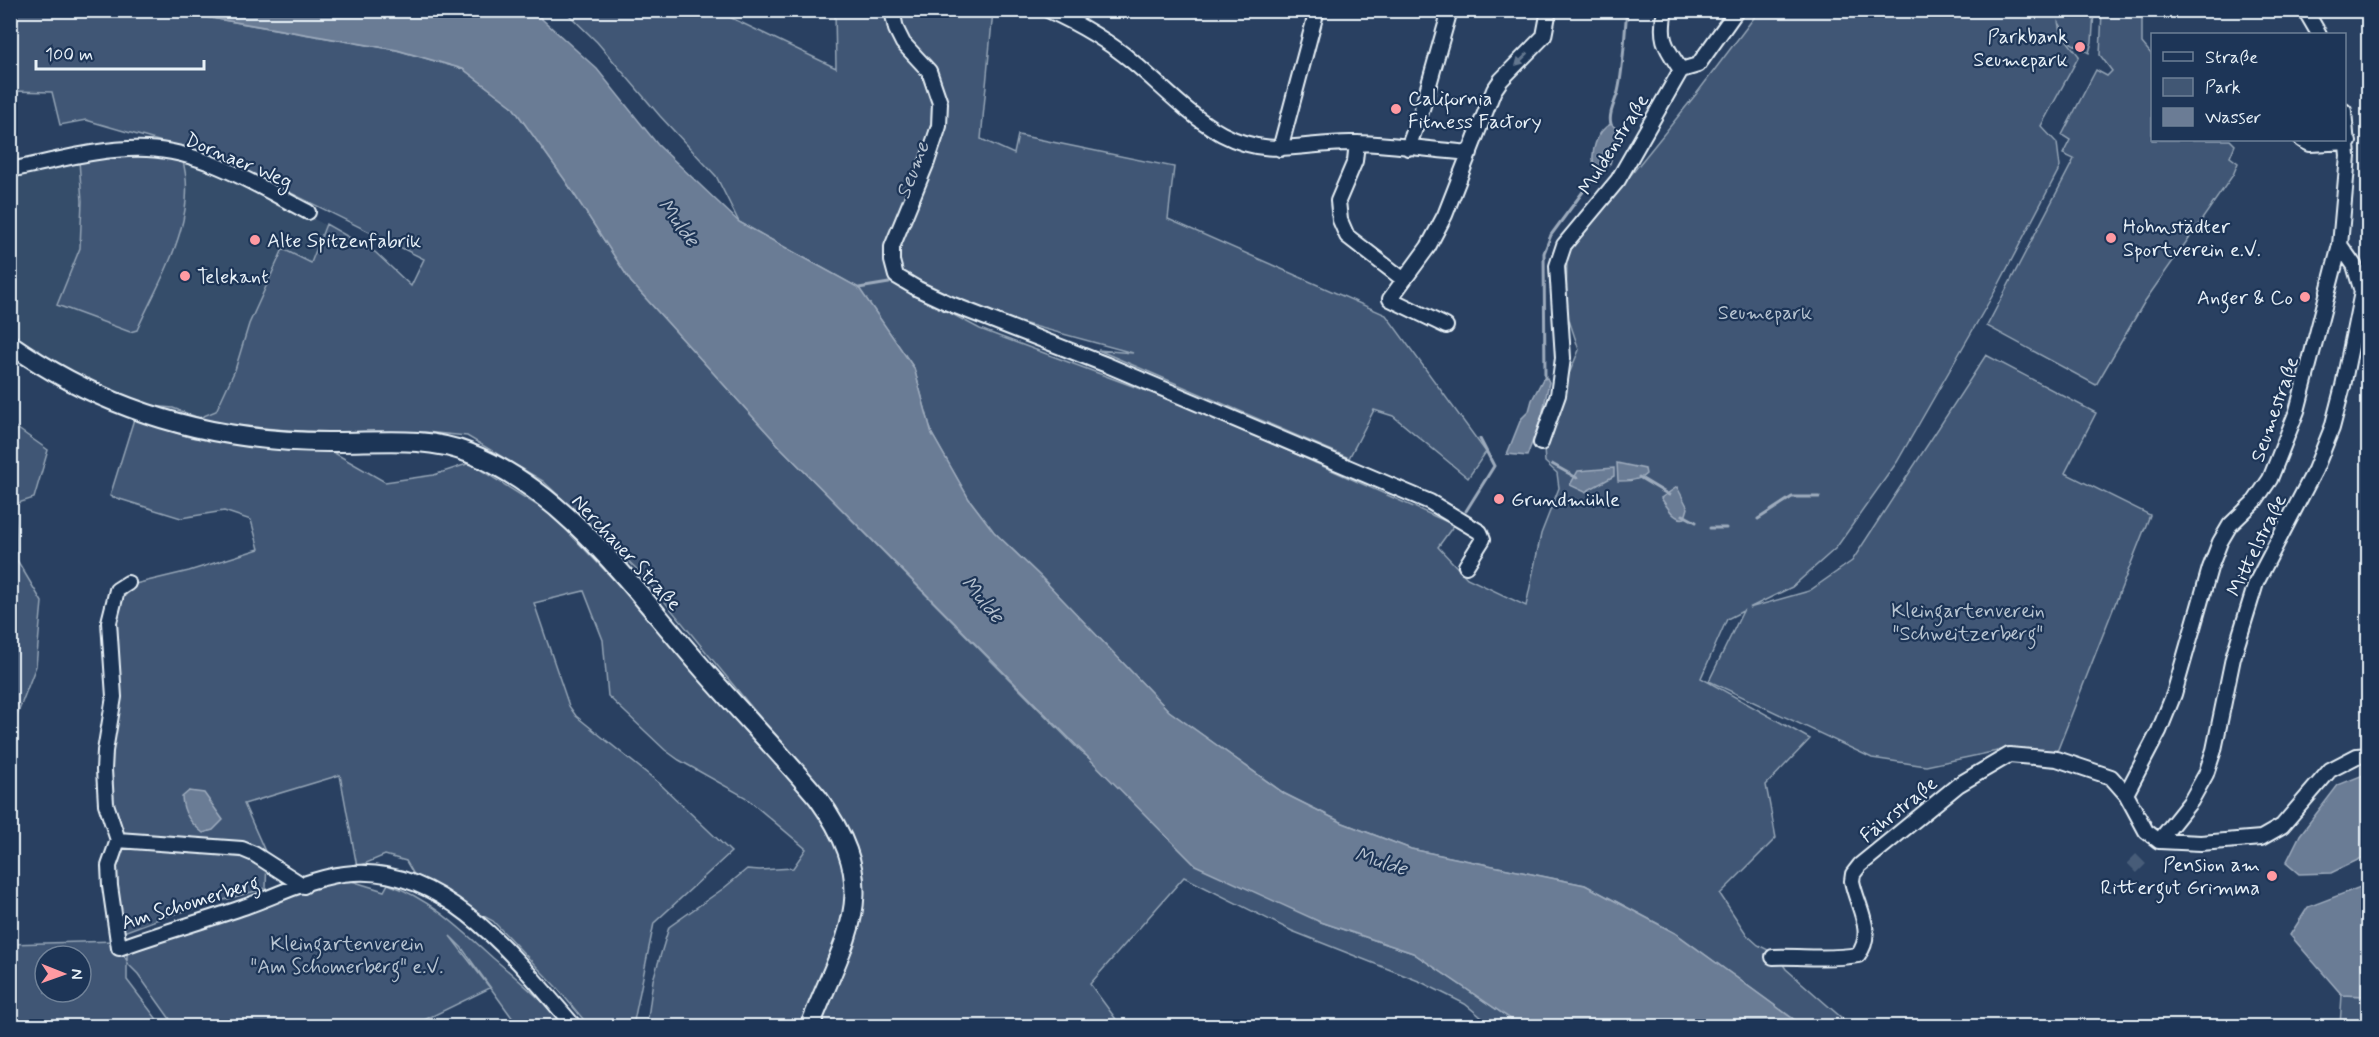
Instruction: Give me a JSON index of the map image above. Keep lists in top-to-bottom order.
{
  "streets": {
    "main road": ["Nerchauer Straße"],
    "street": [
      "Muldenstraße",
      "Dornaer Weg",
      "Seumestraße",
      "Mittelstraße",
      "Fährstraße",
      "Am Schomerberg"
    ]
  },
  "crossings": [
    ["Seumestraße", "Fährstraße"]
  ],
  "water": ["Seume", "Mulde"],
  "parks": ["Seumepark", "Kleingartenverein \"Schweitzerberg\"", "Kleingartenverein \"Am Schomerberg\" e.V."],
  "places": [
    "Parkbank Seumepark",
    "California Fitness Factory",
    "Hohnstädter Sportverein e.V.",
    "Alte Spitzenfabrik",
    "Telekant",
    "Anger & Co",
    "Grundmühle",
    "Pension am Rittergut Grimma"
  ],
  "legend": ["Straße", "Park", "Wasser"],
  "scale_bar": "100 m",
  "north": "right"
}
